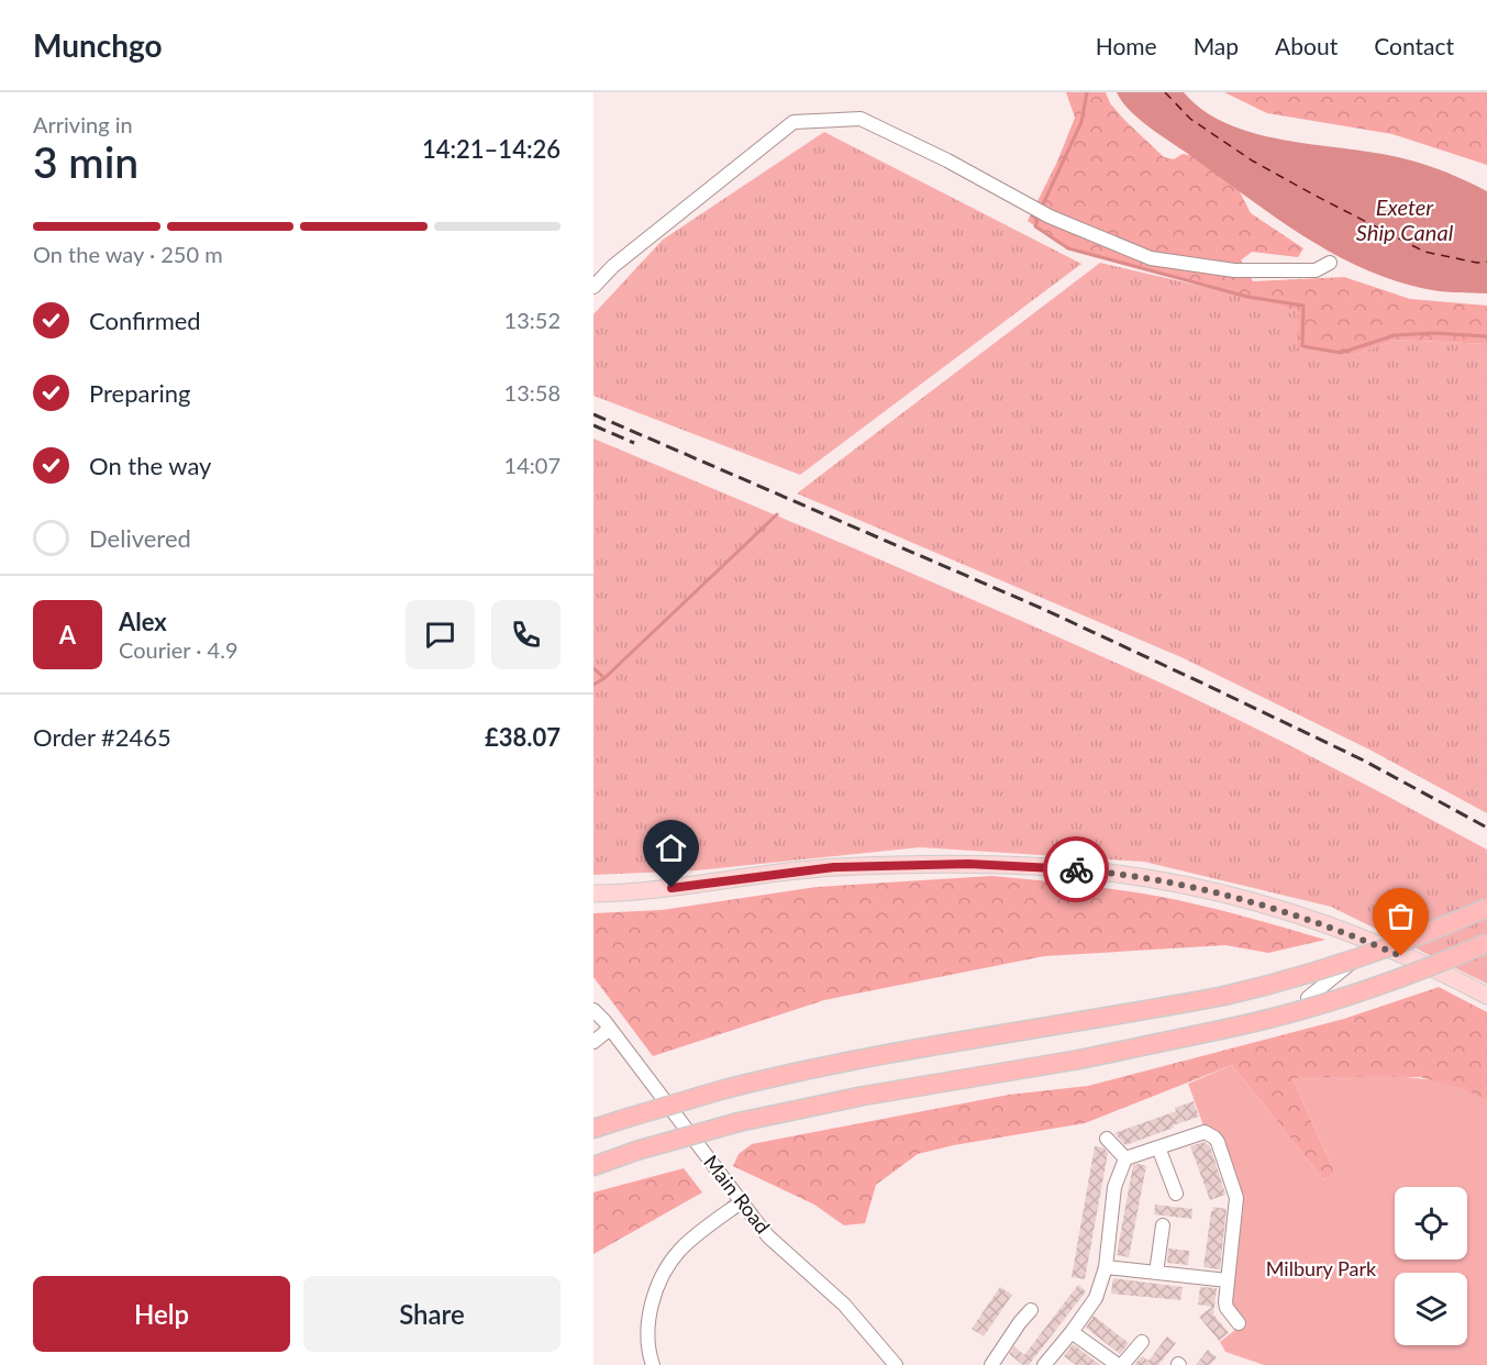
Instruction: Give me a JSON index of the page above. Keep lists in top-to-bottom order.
{
  "streets": {
    "street": ["Main Road"]
  },
  "water": ["Exeter Ship Canal"],
  "parks": ["Milbury Park"],
  "page": {
    "header": "Munchgo",
    "nav": [
      "Home",
      "Map",
      "About",
      "Contact"
    ],
    "heading": ["3 min", "Arriving in", "14:21–14:26"],
    "panel": [
      "Alex",
      "Courier · 4.9",
      "Order #2465",
      "£38.07"
    ],
    "bar": "On the way · 250 m",
    "list": [
      ["Confirmed", "13:52"],
      ["Preparing", "13:58"],
      ["On the way", "14:07"],
      "Delivered"
    ],
    "round": "A",
    "buttons": ["Help", "Share"]
  }
}
